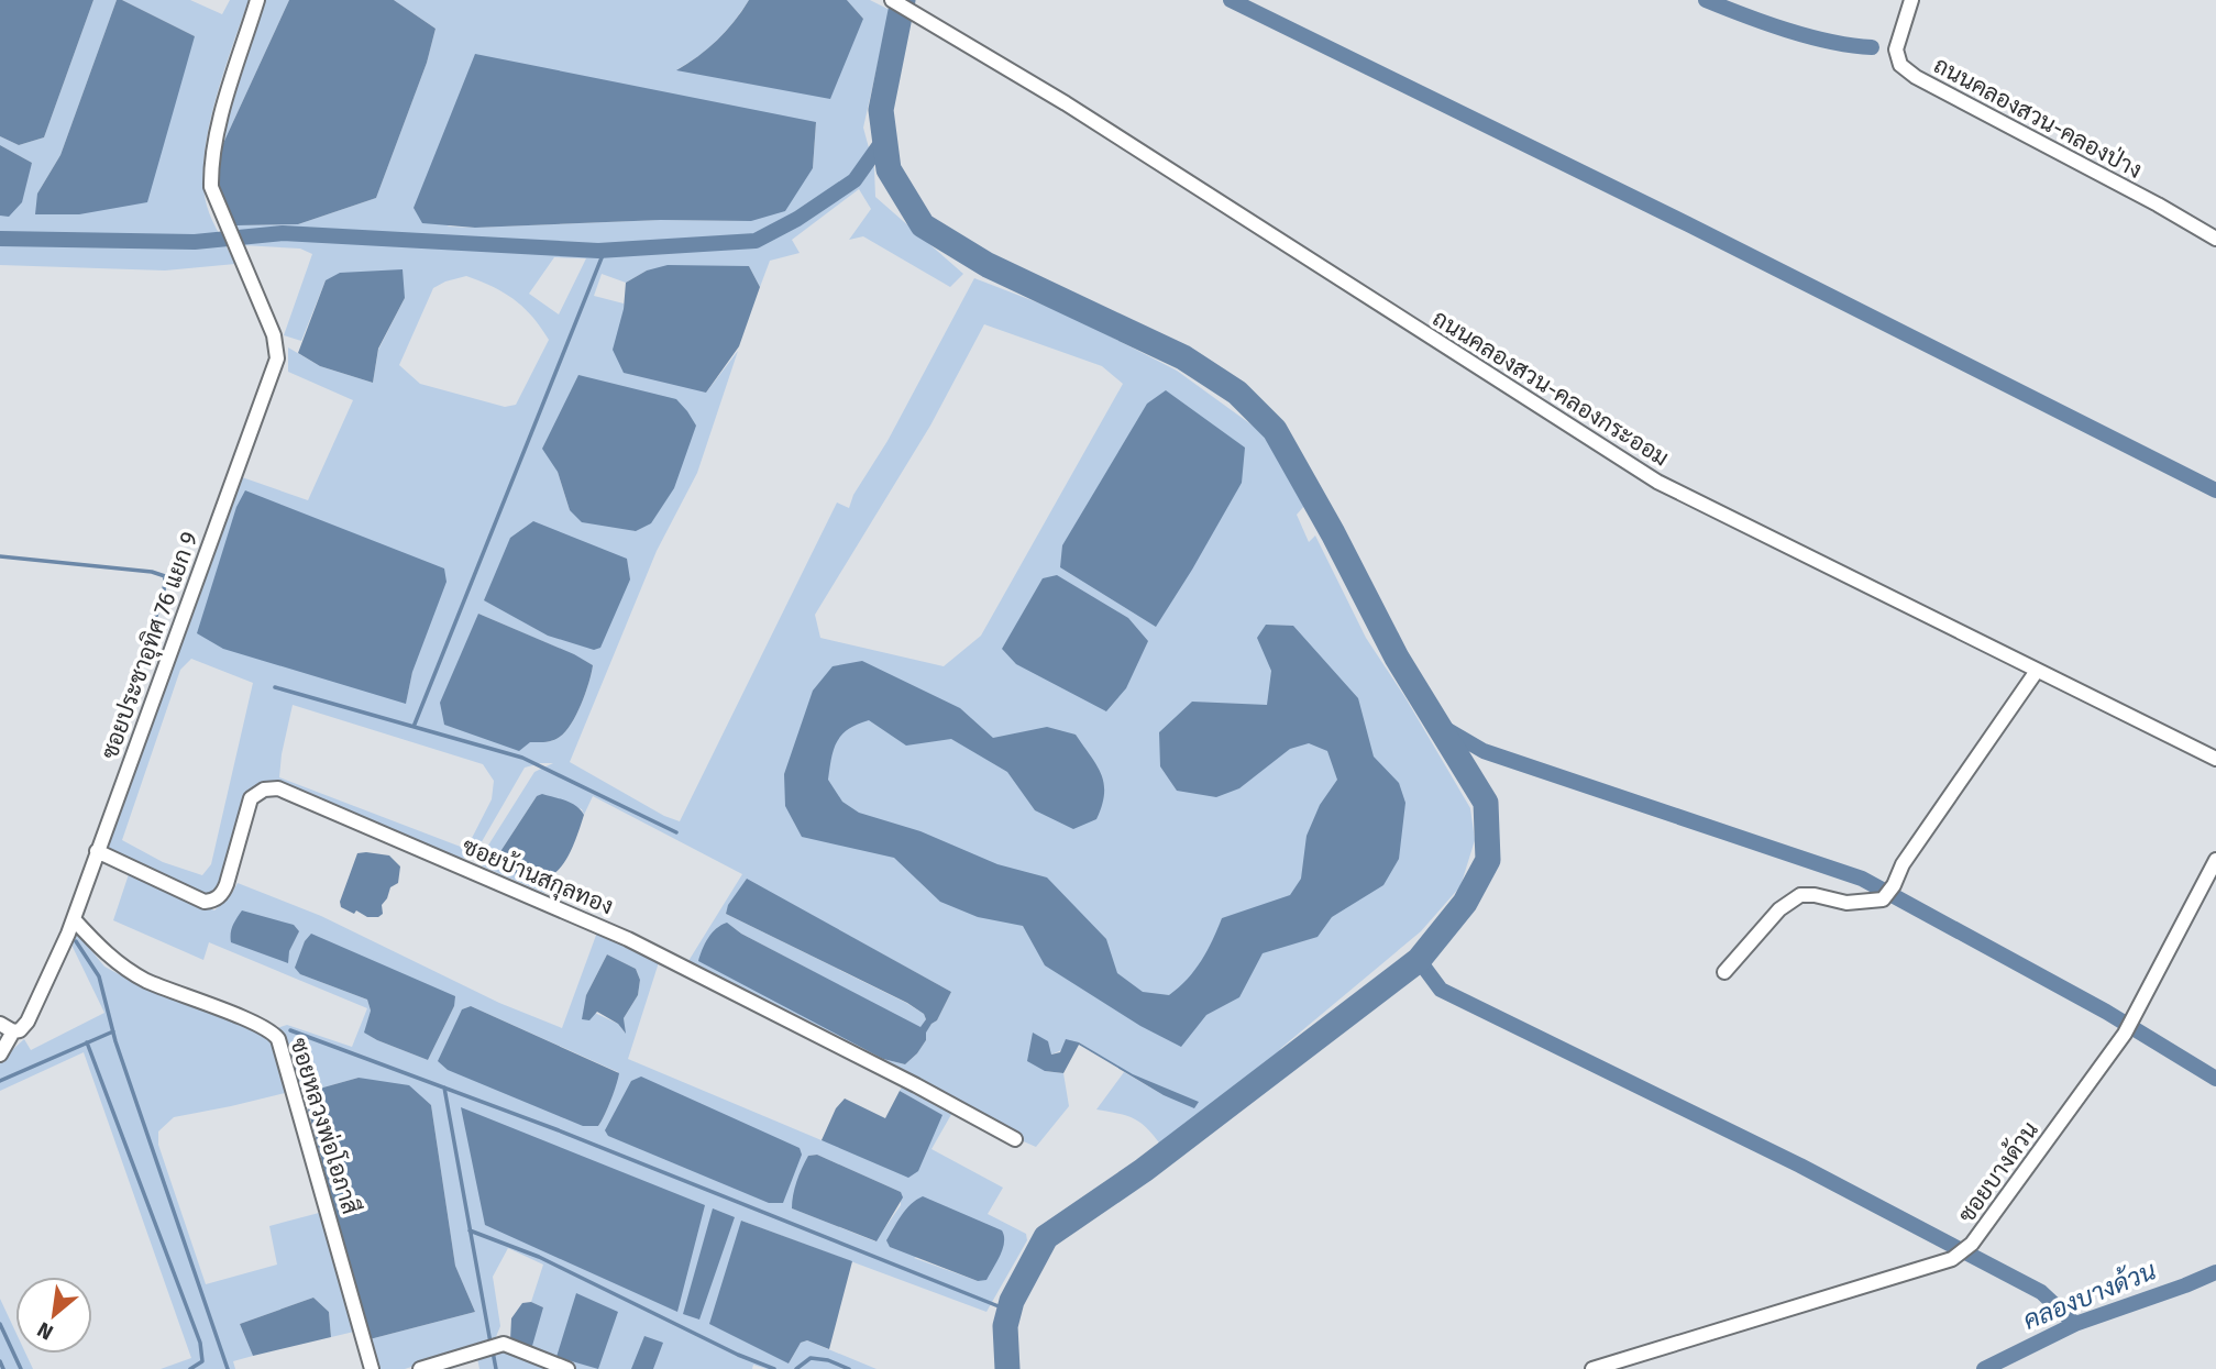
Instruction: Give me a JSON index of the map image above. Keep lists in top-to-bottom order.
{
  "streets": {
    "street": [
      "ถนนคลองสวน-คลองป่าง",
      "ถนนคลองสวน-คลองกระออม",
      "ซอยประชาอุทิศ 76 แยก 9",
      "ซอยบ้านสกุลทอง",
      "ซอยหลวงพ่อโอภาสี",
      "ซอยบางด้วน"
    ]
  },
  "crossings": [
    ["ซอยประชาอุทิศ 76 แยก 9", "ซอยบ้านสกุลทอง"],
    ["ซอยประชาอุทิศ 76 แยก 9", "ซอยหลวงพ่อโอภาสี"]
  ],
  "water": ["คลองบางด้วน"],
  "north": "bottom left"
}
